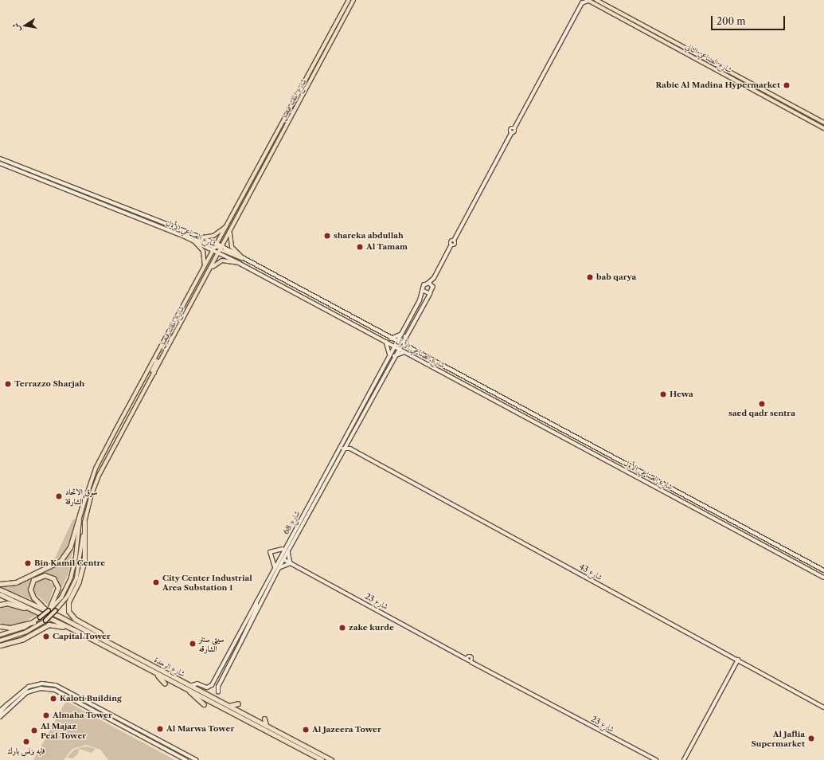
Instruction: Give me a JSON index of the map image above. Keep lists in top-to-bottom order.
{
  "streets": {
    "highway": ["شارع الوحدة"],
    "main road": ["شارع الصناعي الثاني", "شارع الملك فيصل"],
    "street": [
      "شارع الصناعي الأول",
      "شارع 68",
      "شارع 43",
      "شارع 23"
    ]
  },
  "crossings": [
    ["شارع الملك فيصل", "شارع الصناعي الأول"],
    ["شارع الملك فيصل", "شارع الوحدة"],
    ["شارع الصناعي الأول", "شارع 68"],
    ["شارع 68", "شارع 43"],
    ["شارع 68", "شارع 23"],
    ["شارع 68", "شارع الوحدة"]
  ],
  "places": [
    "Rabie Al Madina Hypermarket",
    "shareka abdullah",
    "Al Tamam",
    "bab qarya",
    "Terrazzo Sharjah",
    "Hewa",
    "saed qadr sentra",
    "سوق الاتحاد الشارقة",
    "Bin Kamil Centre",
    "City Center Industrial Area Substation 1",
    "zake kurde",
    "Capital Tower",
    "سيتي سنتر الشارقه",
    "Kaloti Building",
    "Almaha Tower",
    "Al Marwa Tower",
    "Al Jazeera Tower",
    "Al Majaz Peal Tower",
    "Al Jaflia Supermarket",
    "فايه بزنس بارك"
  ],
  "scale_bar": "200 m",
  "north": "left"
}
